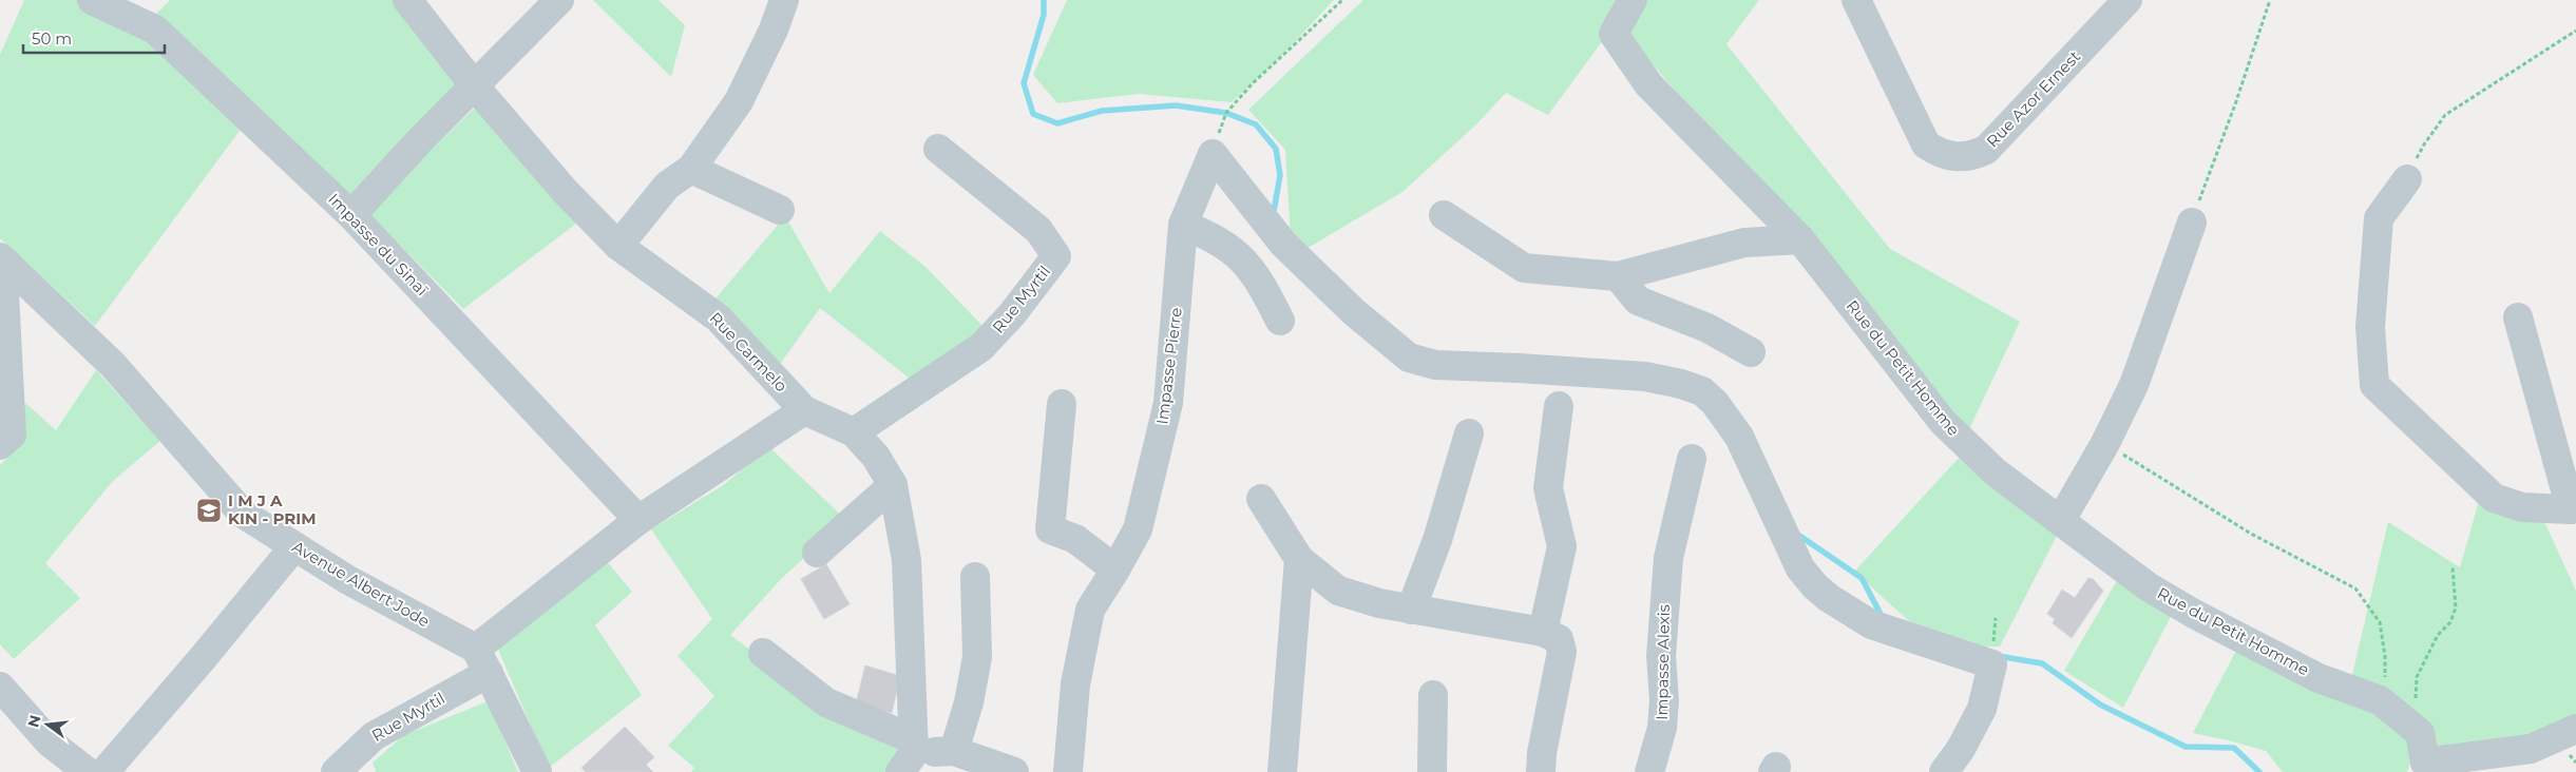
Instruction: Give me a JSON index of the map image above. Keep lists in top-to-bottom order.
{
  "streets": {
    "street": [
      "Rue Azor Ernest",
      "Impasse du Sinaï",
      "Rue Myrtil",
      "Rue Carmelo",
      "Impasse Pierre",
      "Rue du Petit Homme",
      "Avenue Albert Jode",
      "Impasse Alexis"
    ]
  },
  "crossings": [
    ["Impasse du Sinaï", "Rue Myrtil"],
    ["Rue Myrtil", "Rue Carmelo"],
    ["Rue Myrtil", "Avenue Albert Jode"]
  ],
  "places": {
    "school or university": ["I M J A KIN - PRIM"]
  },
  "scale_bar": "50 m",
  "north": "left"
}
